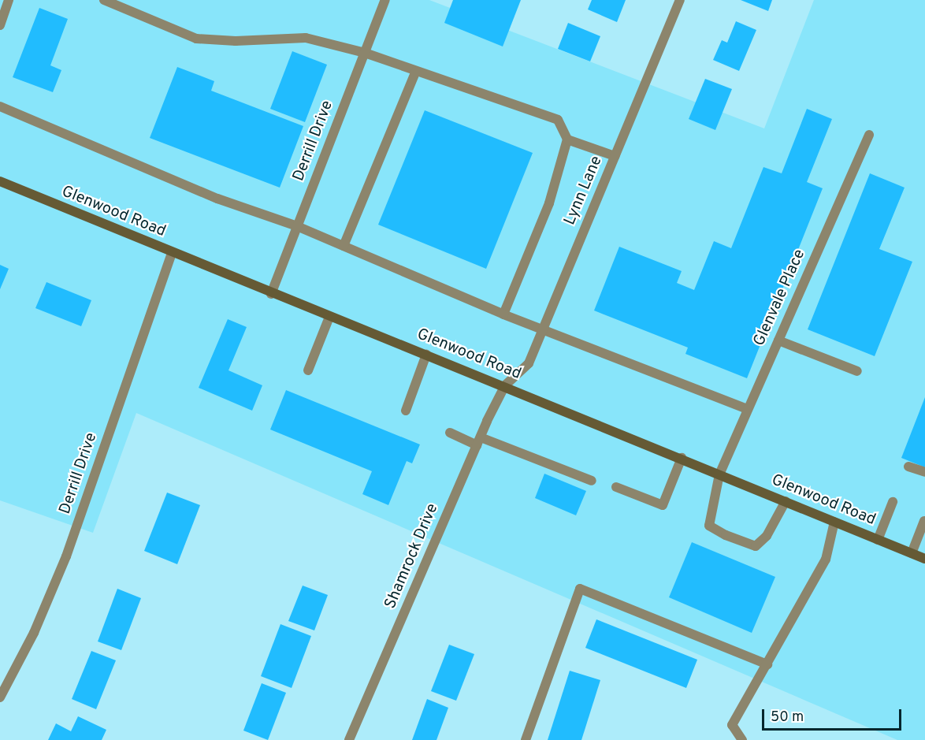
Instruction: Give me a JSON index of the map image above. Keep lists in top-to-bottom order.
{
  "streets": {
    "main road": ["Glenwood Road"],
    "street": [
      "Derrill Drive",
      "Lynn Lane",
      "Glenvale Place",
      "Shamrock Drive"
    ]
  },
  "crossings": [
    ["Derrill Drive", "Glenwood Road"],
    ["Lynn Lane", "Glenwood Road"],
    ["Lynn Lane", "Shamrock Drive"],
    ["Glenwood Road", "Glenvale Place"],
    ["Glenwood Road", "Shamrock Drive"]
  ],
  "scale_bar": "50 m"
}
